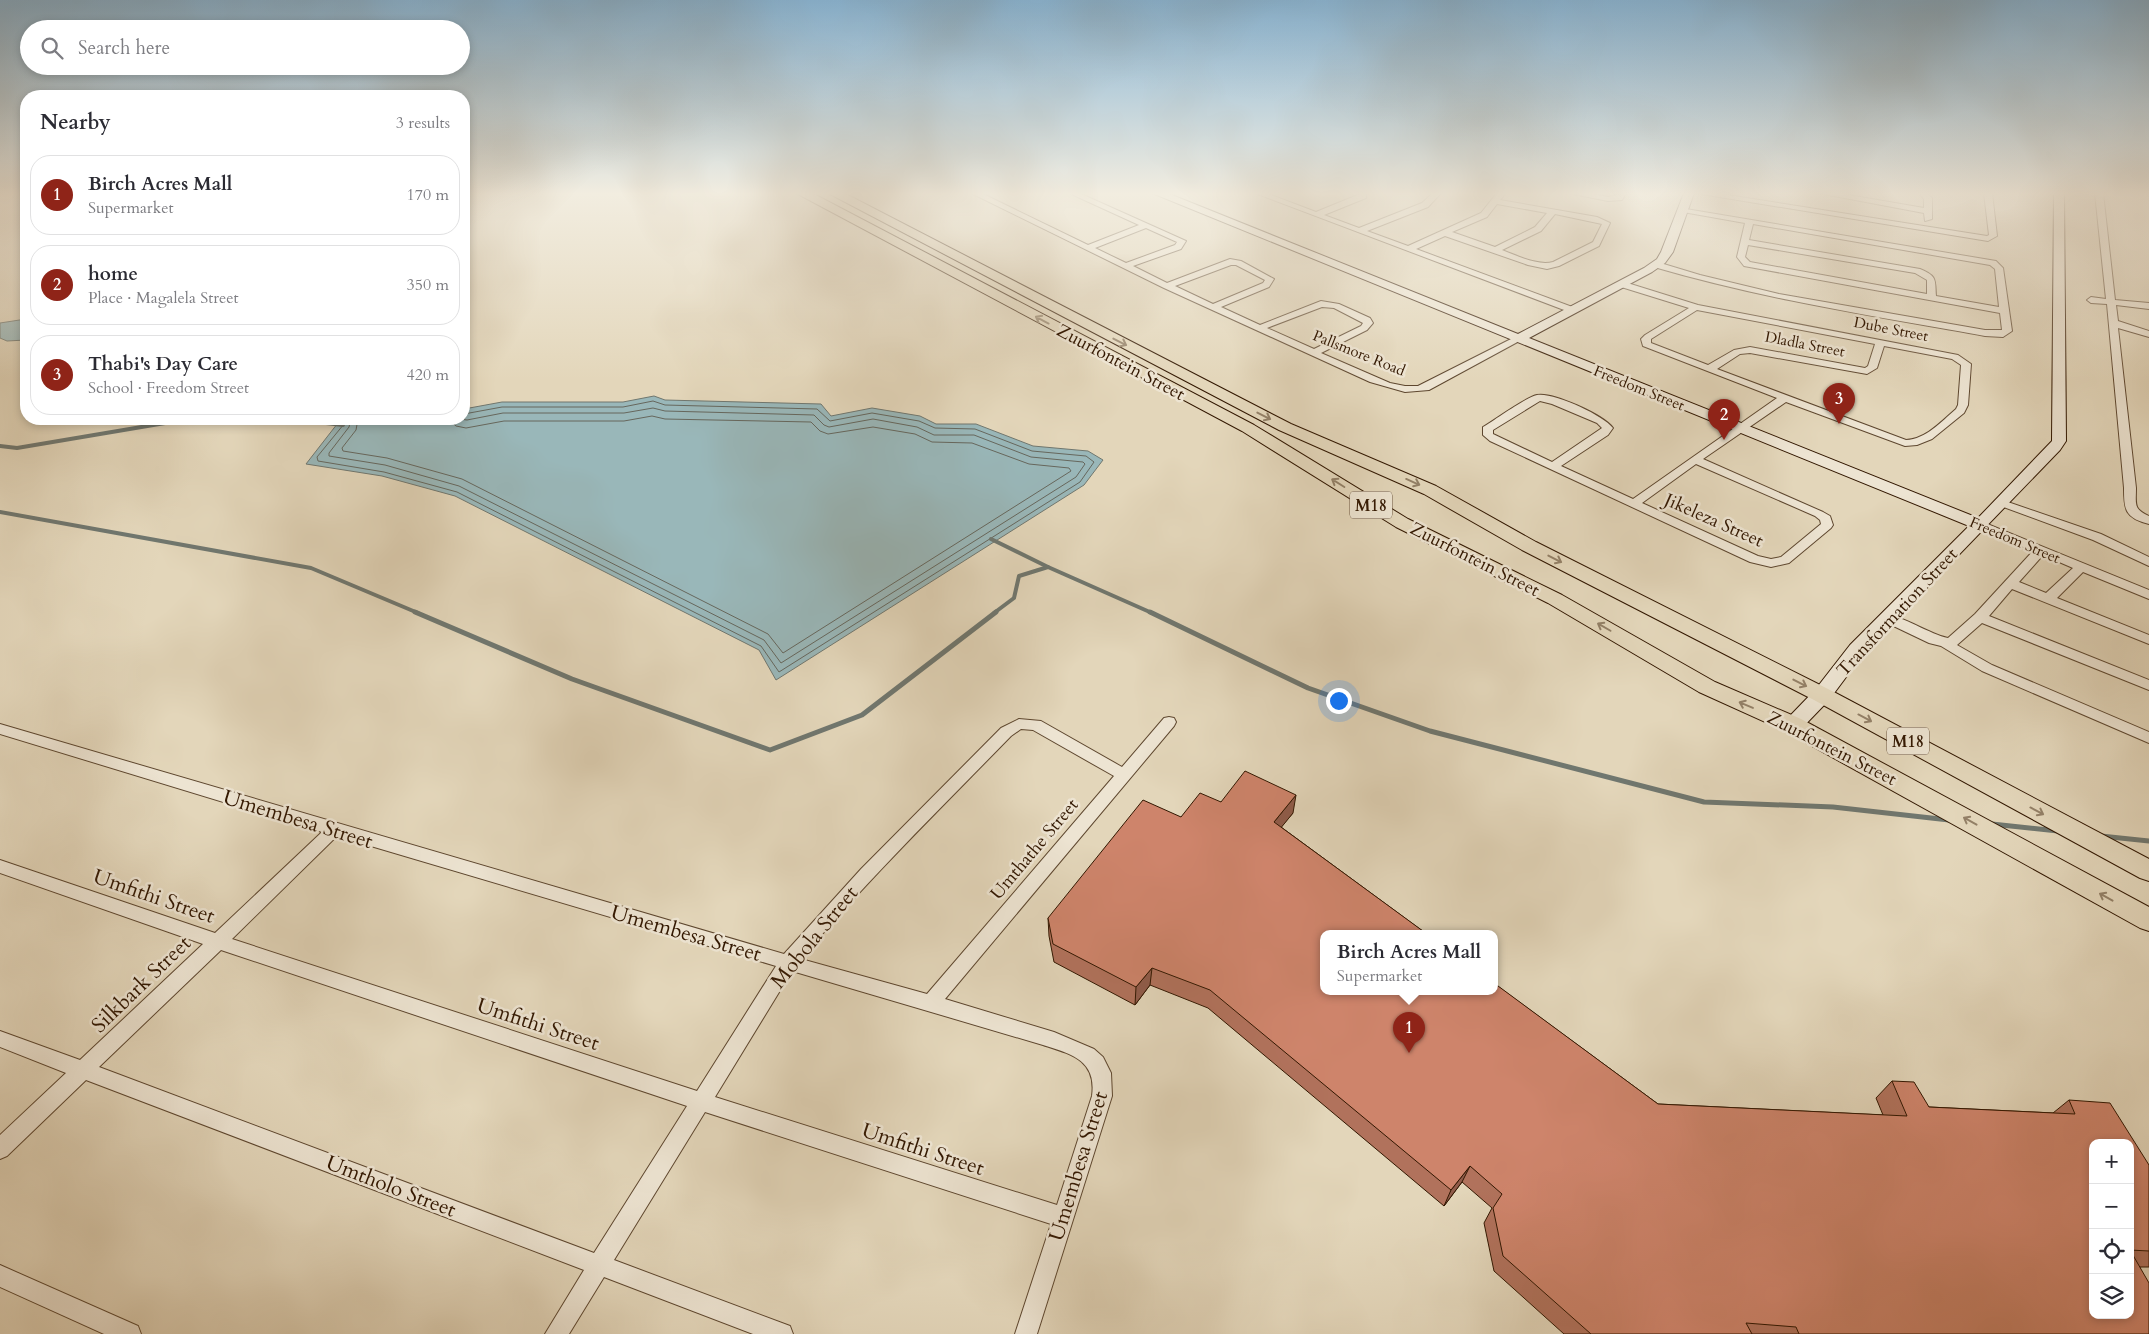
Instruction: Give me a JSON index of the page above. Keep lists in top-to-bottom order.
{
  "streets": {
    "main road": ["Zuurfontein Street", "M18"],
    "street": [
      "Dube Street",
      "Dladla Street",
      "Pallsmore Road",
      "Freedom Street",
      "Jikeleza Street",
      "Transformation Street",
      "Umembesa Street",
      "Umthathe Street",
      "Umfithi Street",
      "Mobola Street",
      "Silkbark Street",
      "Umtholo Street"
    ]
  },
  "crossings": [
    ["Dube Street", "Dladla Street"],
    ["Dube Street", "Pallsmore Road"],
    ["Pallsmore Road", "Freedom Street"],
    ["Zuurfontein Street", "Transformation Street"],
    ["Freedom Street", "Transformation Street"],
    ["Umembesa Street", "Umthathe Street"],
    ["Umembesa Street", "Umfithi Street"],
    ["Umembesa Street", "Mobola Street"],
    ["Umembesa Street", "Silkbark Street"],
    ["Umthathe Street", "Mobola Street"],
    ["Umfithi Street", "Mobola Street"],
    ["Umfithi Street", "Silkbark Street"],
    ["Mobola Street", "Umtholo Street"],
    ["Silkbark Street", "Umtholo Street"]
  ],
  "page": {
    "search": "Search here",
    "heading": ["Nearby", "3 results"],
    "list": [
      {
        "mark": "1",
        "name": "Birch Acres Mall",
        "note": "Supermarket",
        "value": "170 m"
      },
      {
        "mark": "2",
        "name": "home",
        "note": "Place · Magalela Street",
        "value": "350 m"
      },
      {
        "mark": "3",
        "name": "Thabi's Day Care",
        "note": "School · Freedom Street",
        "value": "420 m"
      }
    ],
    "pins": ["3", "2", "1"],
    "popup": ["Birch Acres Mall", "Supermarket"],
    "map_buttons": ["+", "−"]
  }
}
